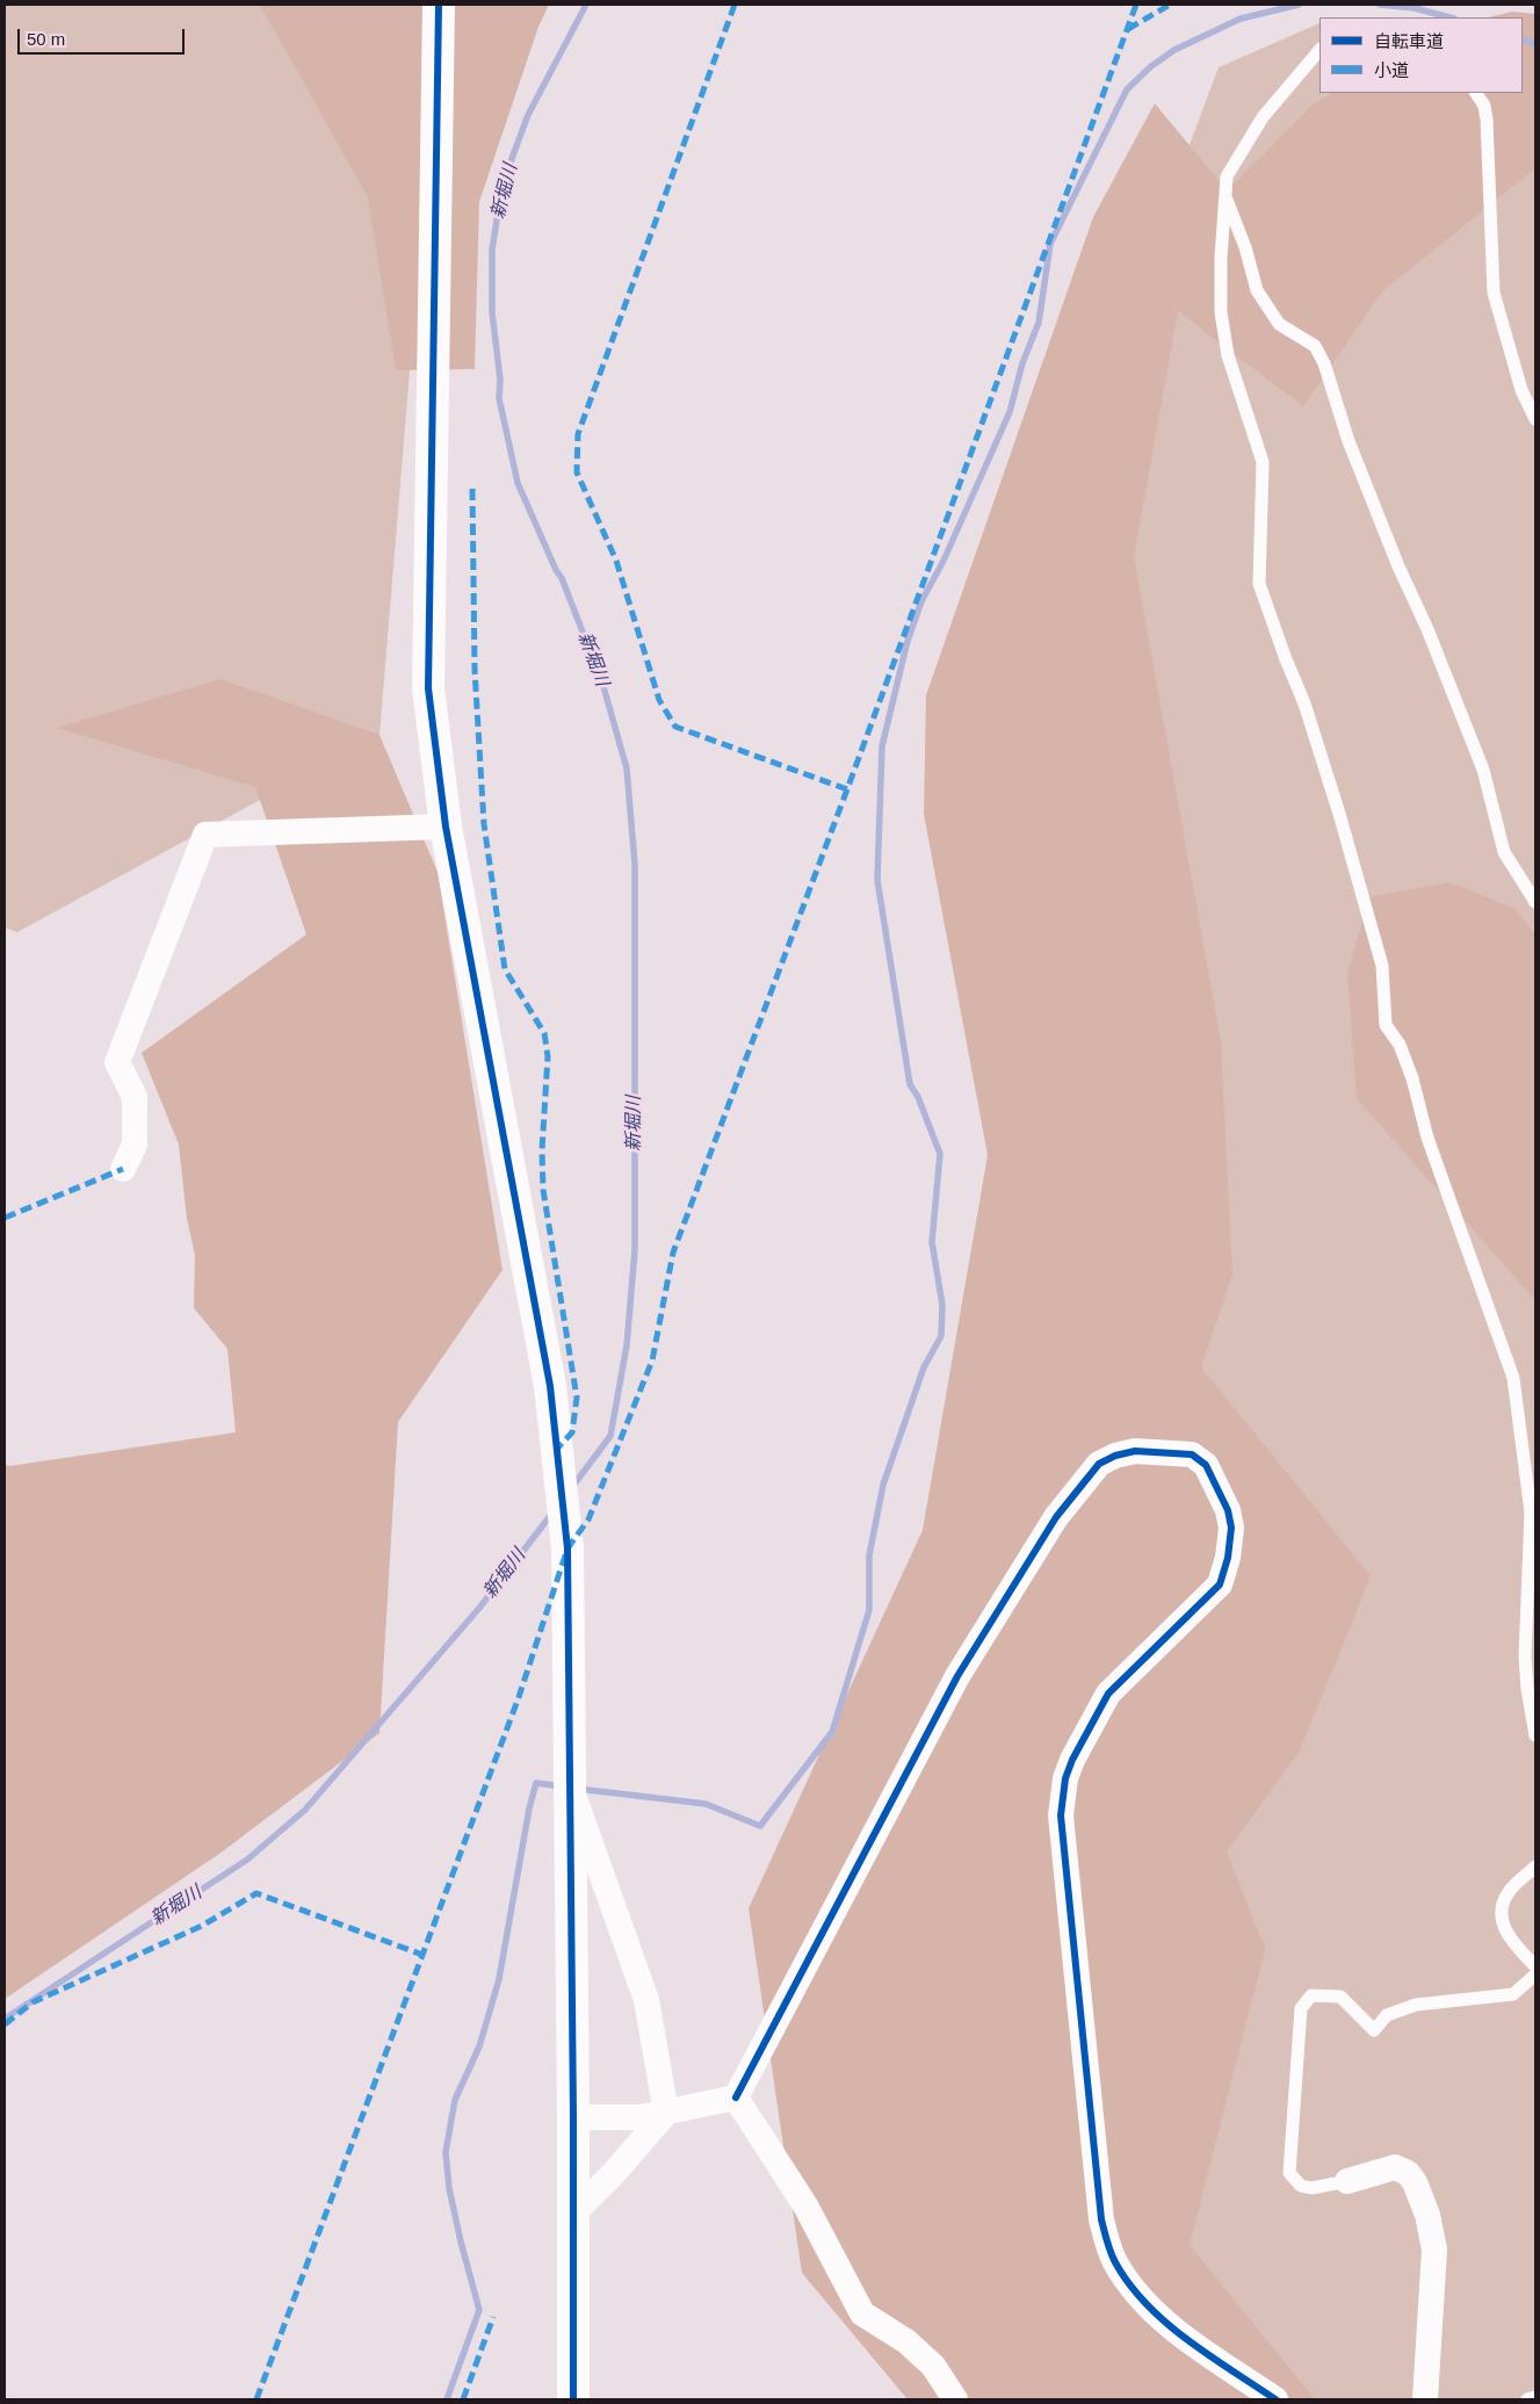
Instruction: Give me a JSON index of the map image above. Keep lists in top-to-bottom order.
{
  "water": ["新堀川"],
  "legend": ["自転車道", "小道"],
  "scale_bar": "50 m"
}
